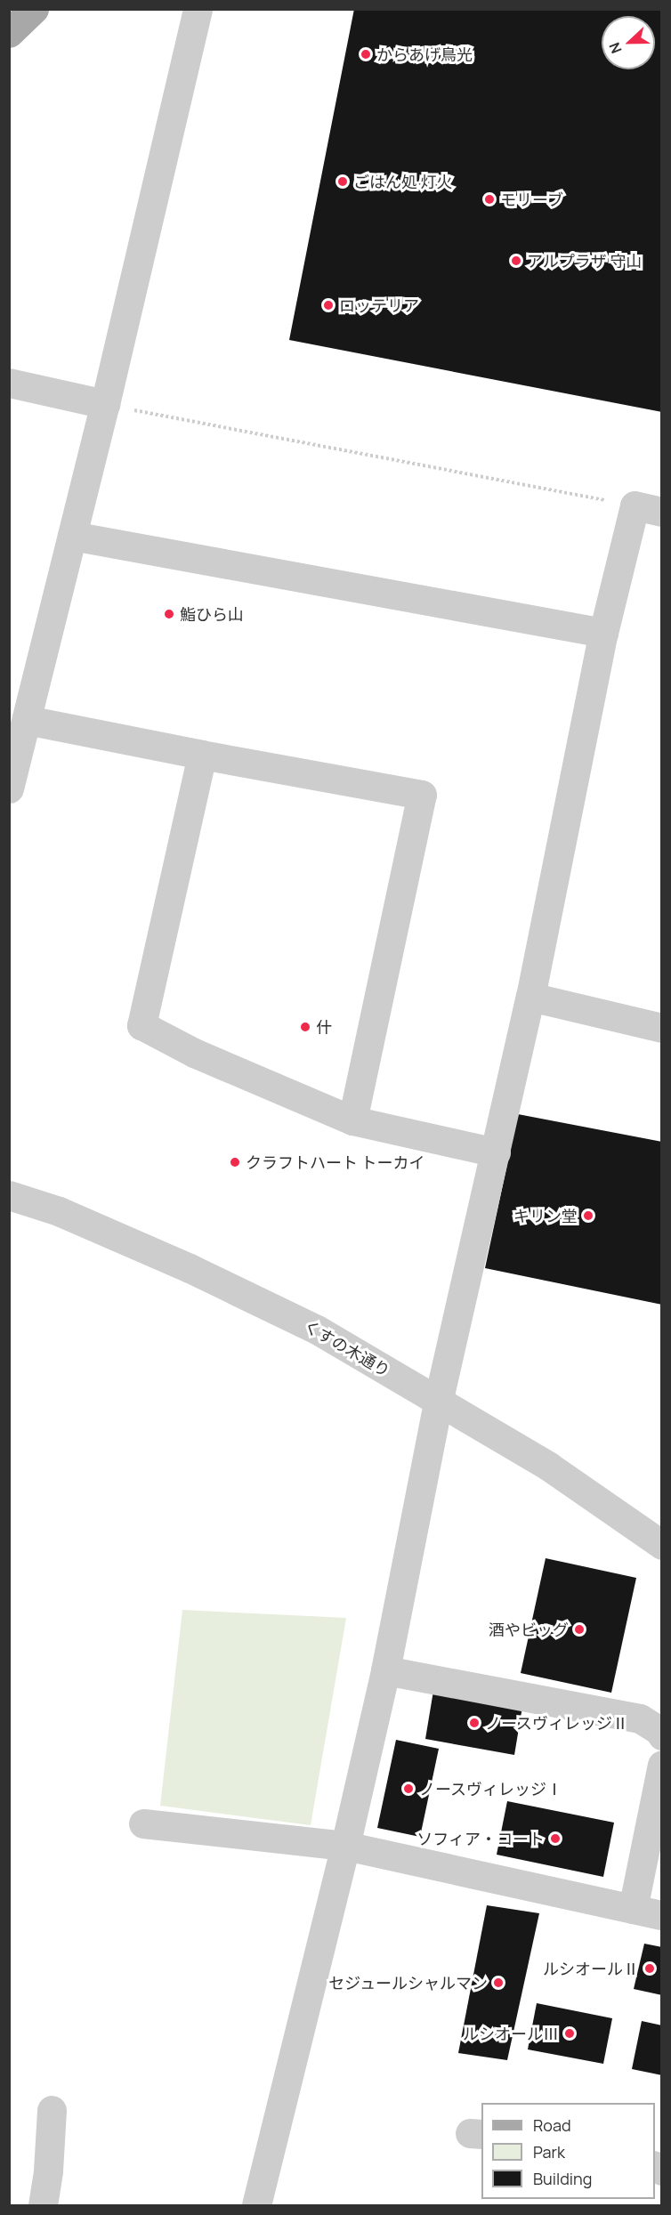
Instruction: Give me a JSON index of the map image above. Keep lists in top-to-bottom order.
{
  "streets": {
    "street": ["くすの木通り"]
  },
  "places": [
    "からあげ鳥光",
    "ごはん処 灯火",
    "モリーブ",
    "アルプラザ 守山",
    "ロッテリア",
    "鮨ひら山",
    "什",
    "クラフトハート トーカイ",
    "キリン堂",
    "酒やビッグ",
    "ノースヴィレッジⅡ",
    "ノースヴィレッジⅠ",
    "ソフィア・コート",
    "ルシオールⅡ",
    "セジュールシャルマン",
    "ルシオールⅢ"
  ],
  "legend": ["Road", "Park", "Building"],
  "north": "left"
}
